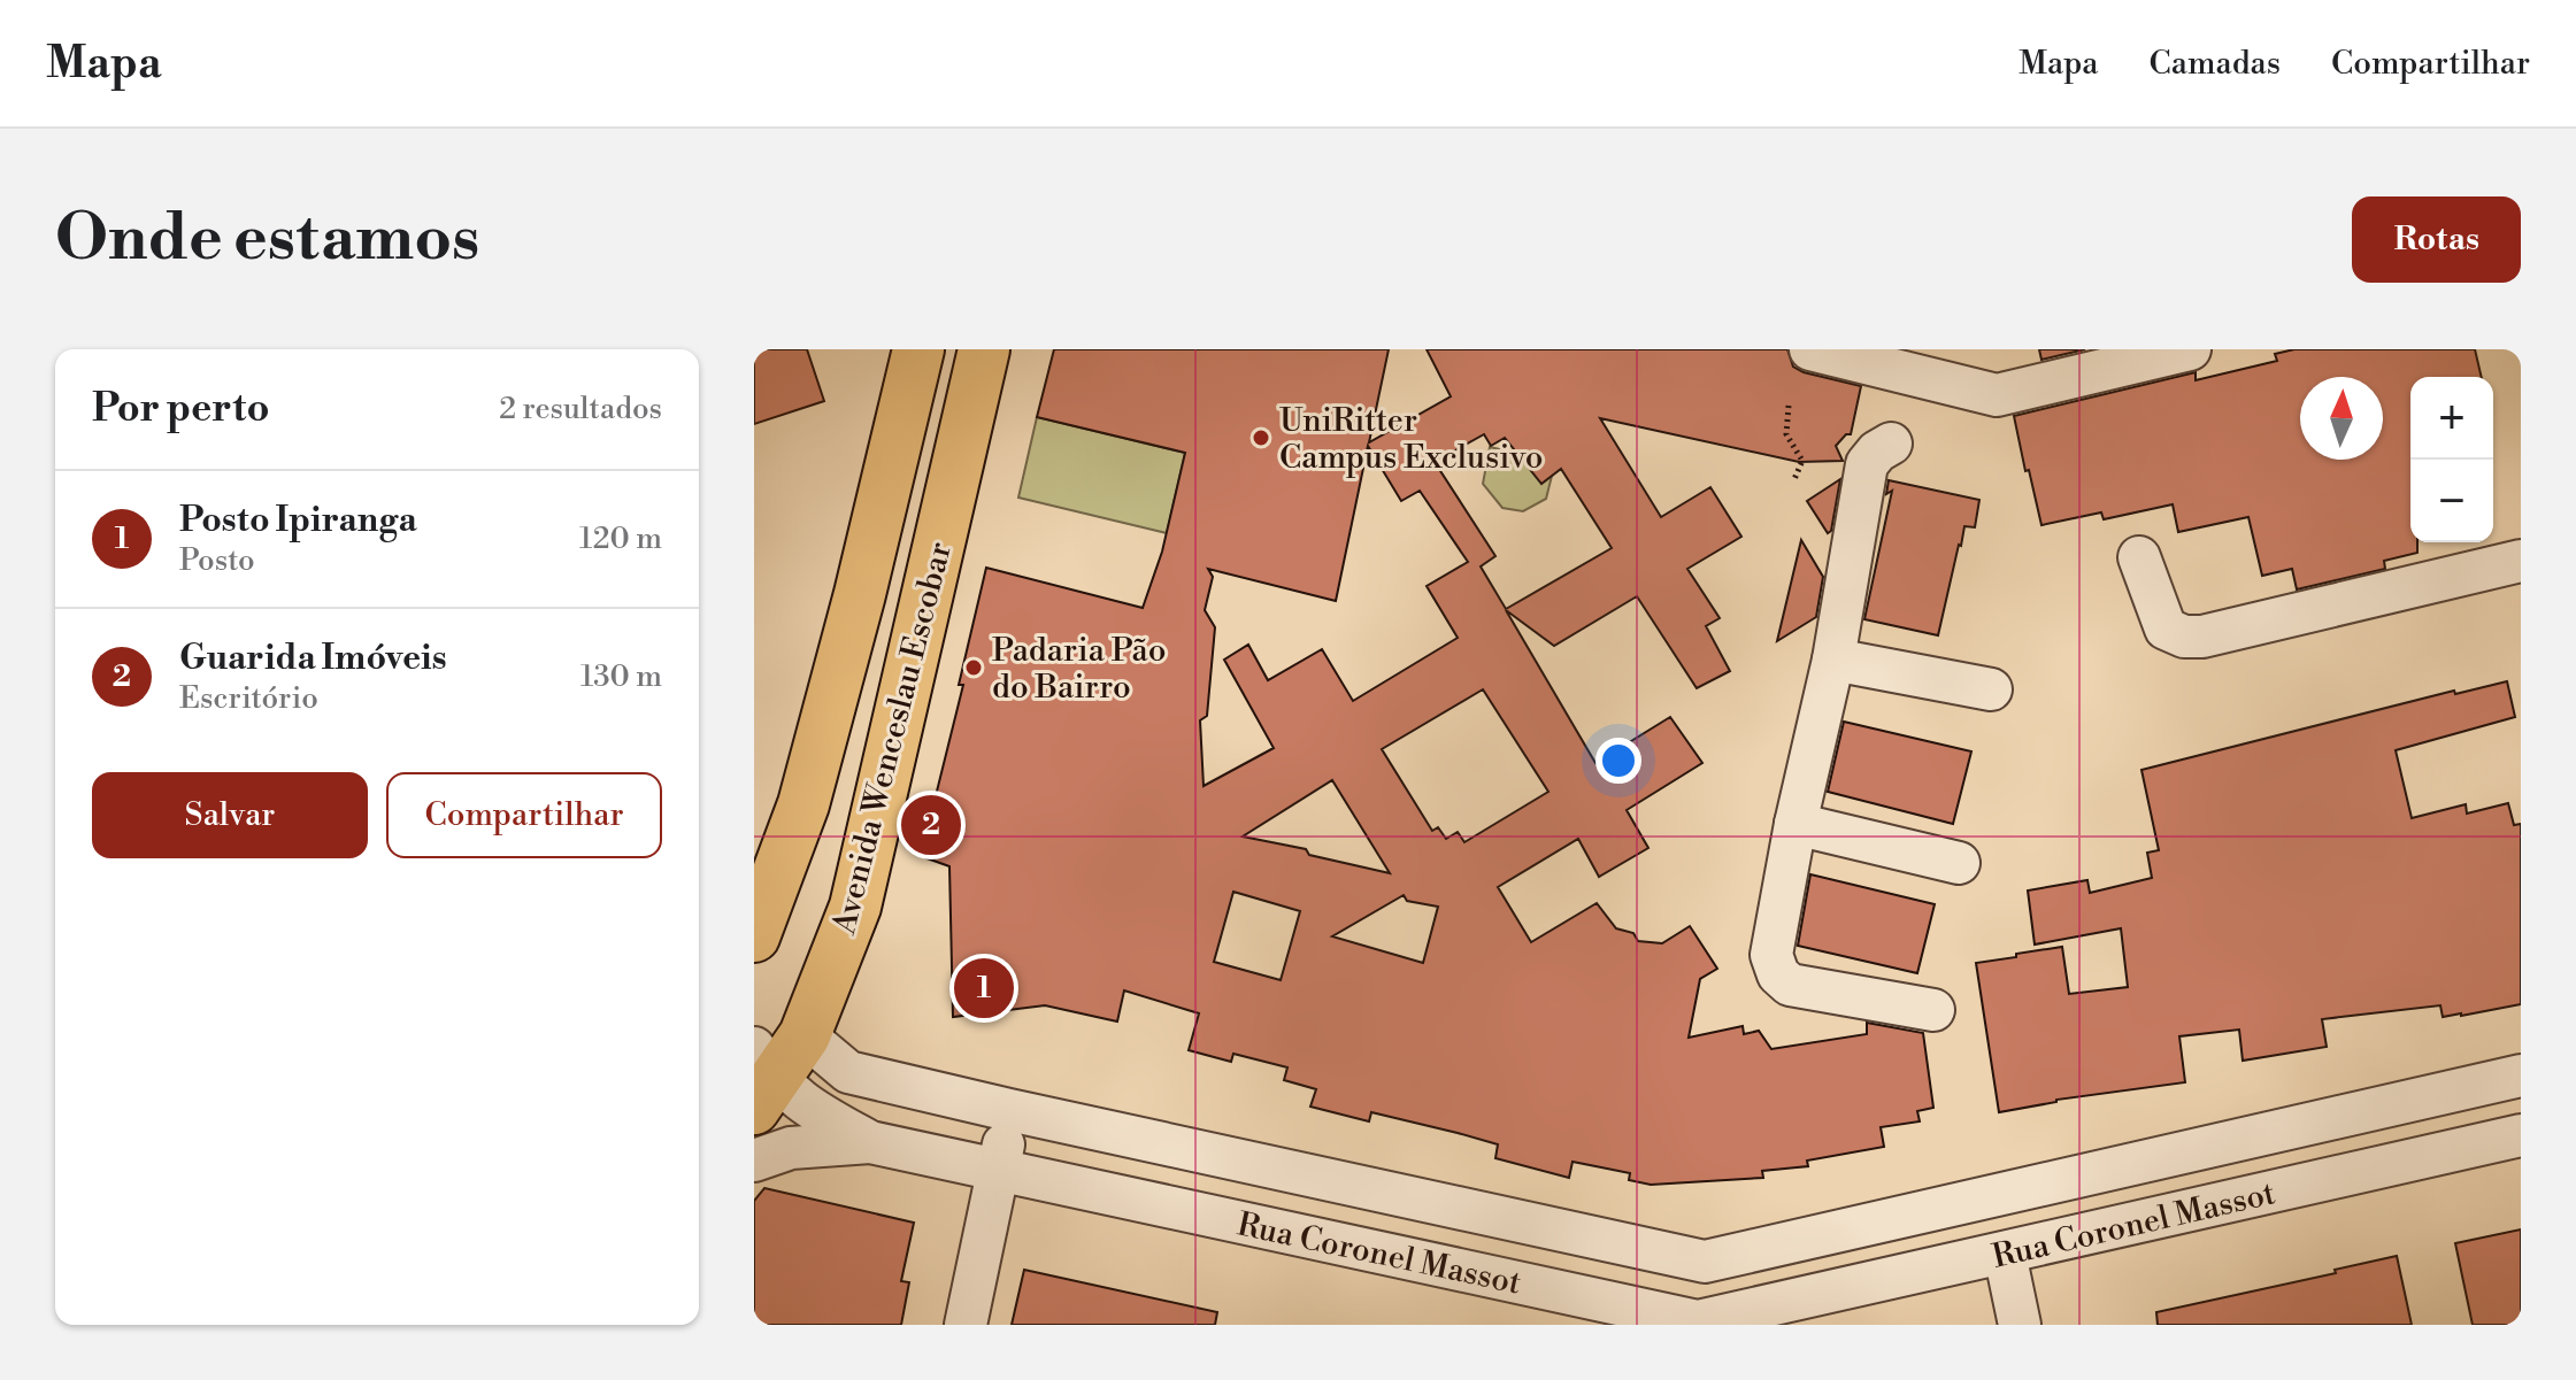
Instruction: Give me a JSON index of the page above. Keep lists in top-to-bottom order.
{
  "streets": {
    "main road": ["Avenida Wenceslau Escobar"],
    "street": ["Rua Coronel Massot"]
  },
  "crossings": [
    ["Avenida Wenceslau Escobar", "Rua Coronel Massot"]
  ],
  "places": ["UniRitter Campus Exclusivo", "Padaria Pão do Bairro"],
  "north": "top",
  "page": {
    "header": "Mapa",
    "nav": ["Mapa", "Camadas", "Compartilhar"],
    "buttons": [
      "Rotas",
      ["Salvar", "Compartilhar"]
    ],
    "title": "Onde estamos",
    "heading": ["Por perto", "2 resultados"],
    "map_buttons": ["+", "−"],
    "list": [
      {
        "mark": "1",
        "name": "Posto Ipiranga",
        "note": "Posto",
        "value": "120 m"
      },
      {
        "mark": "2",
        "name": "Guarida Imóveis",
        "note": "Escritório",
        "value": "130 m"
      }
    ],
    "pins": ["2", "1"]
  }
}
